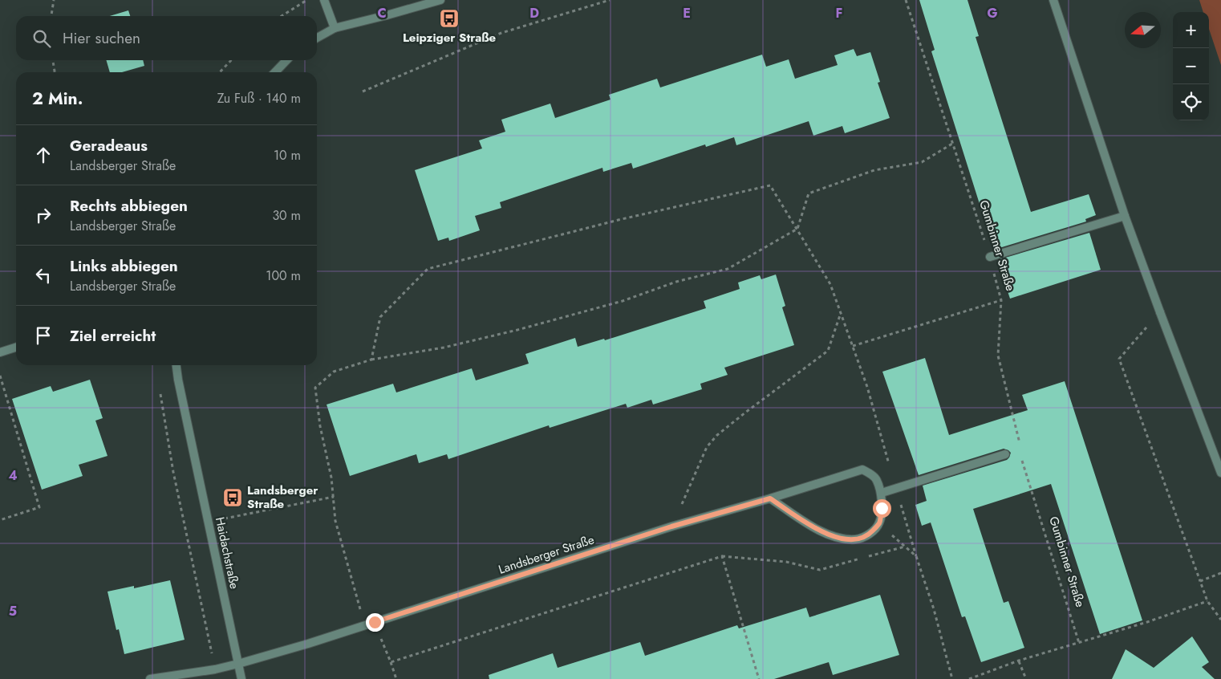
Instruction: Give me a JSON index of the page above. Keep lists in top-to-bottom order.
{
  "streets": {
    "street": ["Haidachstraße", "Landsberger Straße"],
    "path": ["Gumbinner Straße"]
  },
  "crossings": [
    ["Haidachstraße", "Landsberger Straße"]
  ],
  "places": {
    "bus stop": ["Leipziger Straße", "Landsberger Straße"]
  },
  "north": "left",
  "page": {
    "map_buttons": ["+", "−"],
    "search": "Hier suchen",
    "heading": ["2 Min.", "Zu Fuß · 140 m"],
    "list": [
      ["Geradeaus", "Landsberger Straße", "10 m"],
      ["Rechts abbiegen", "Landsberger Straße", "30 m"],
      ["Links abbiegen", "Landsberger Straße", "100 m"],
      "Ziel erreicht"
    ]
  },
  "grid": {
    "columns": [
      "C",
      "D",
      "E",
      "F",
      "G"
    ],
    "rows": ["4", "5"]
  }
}
